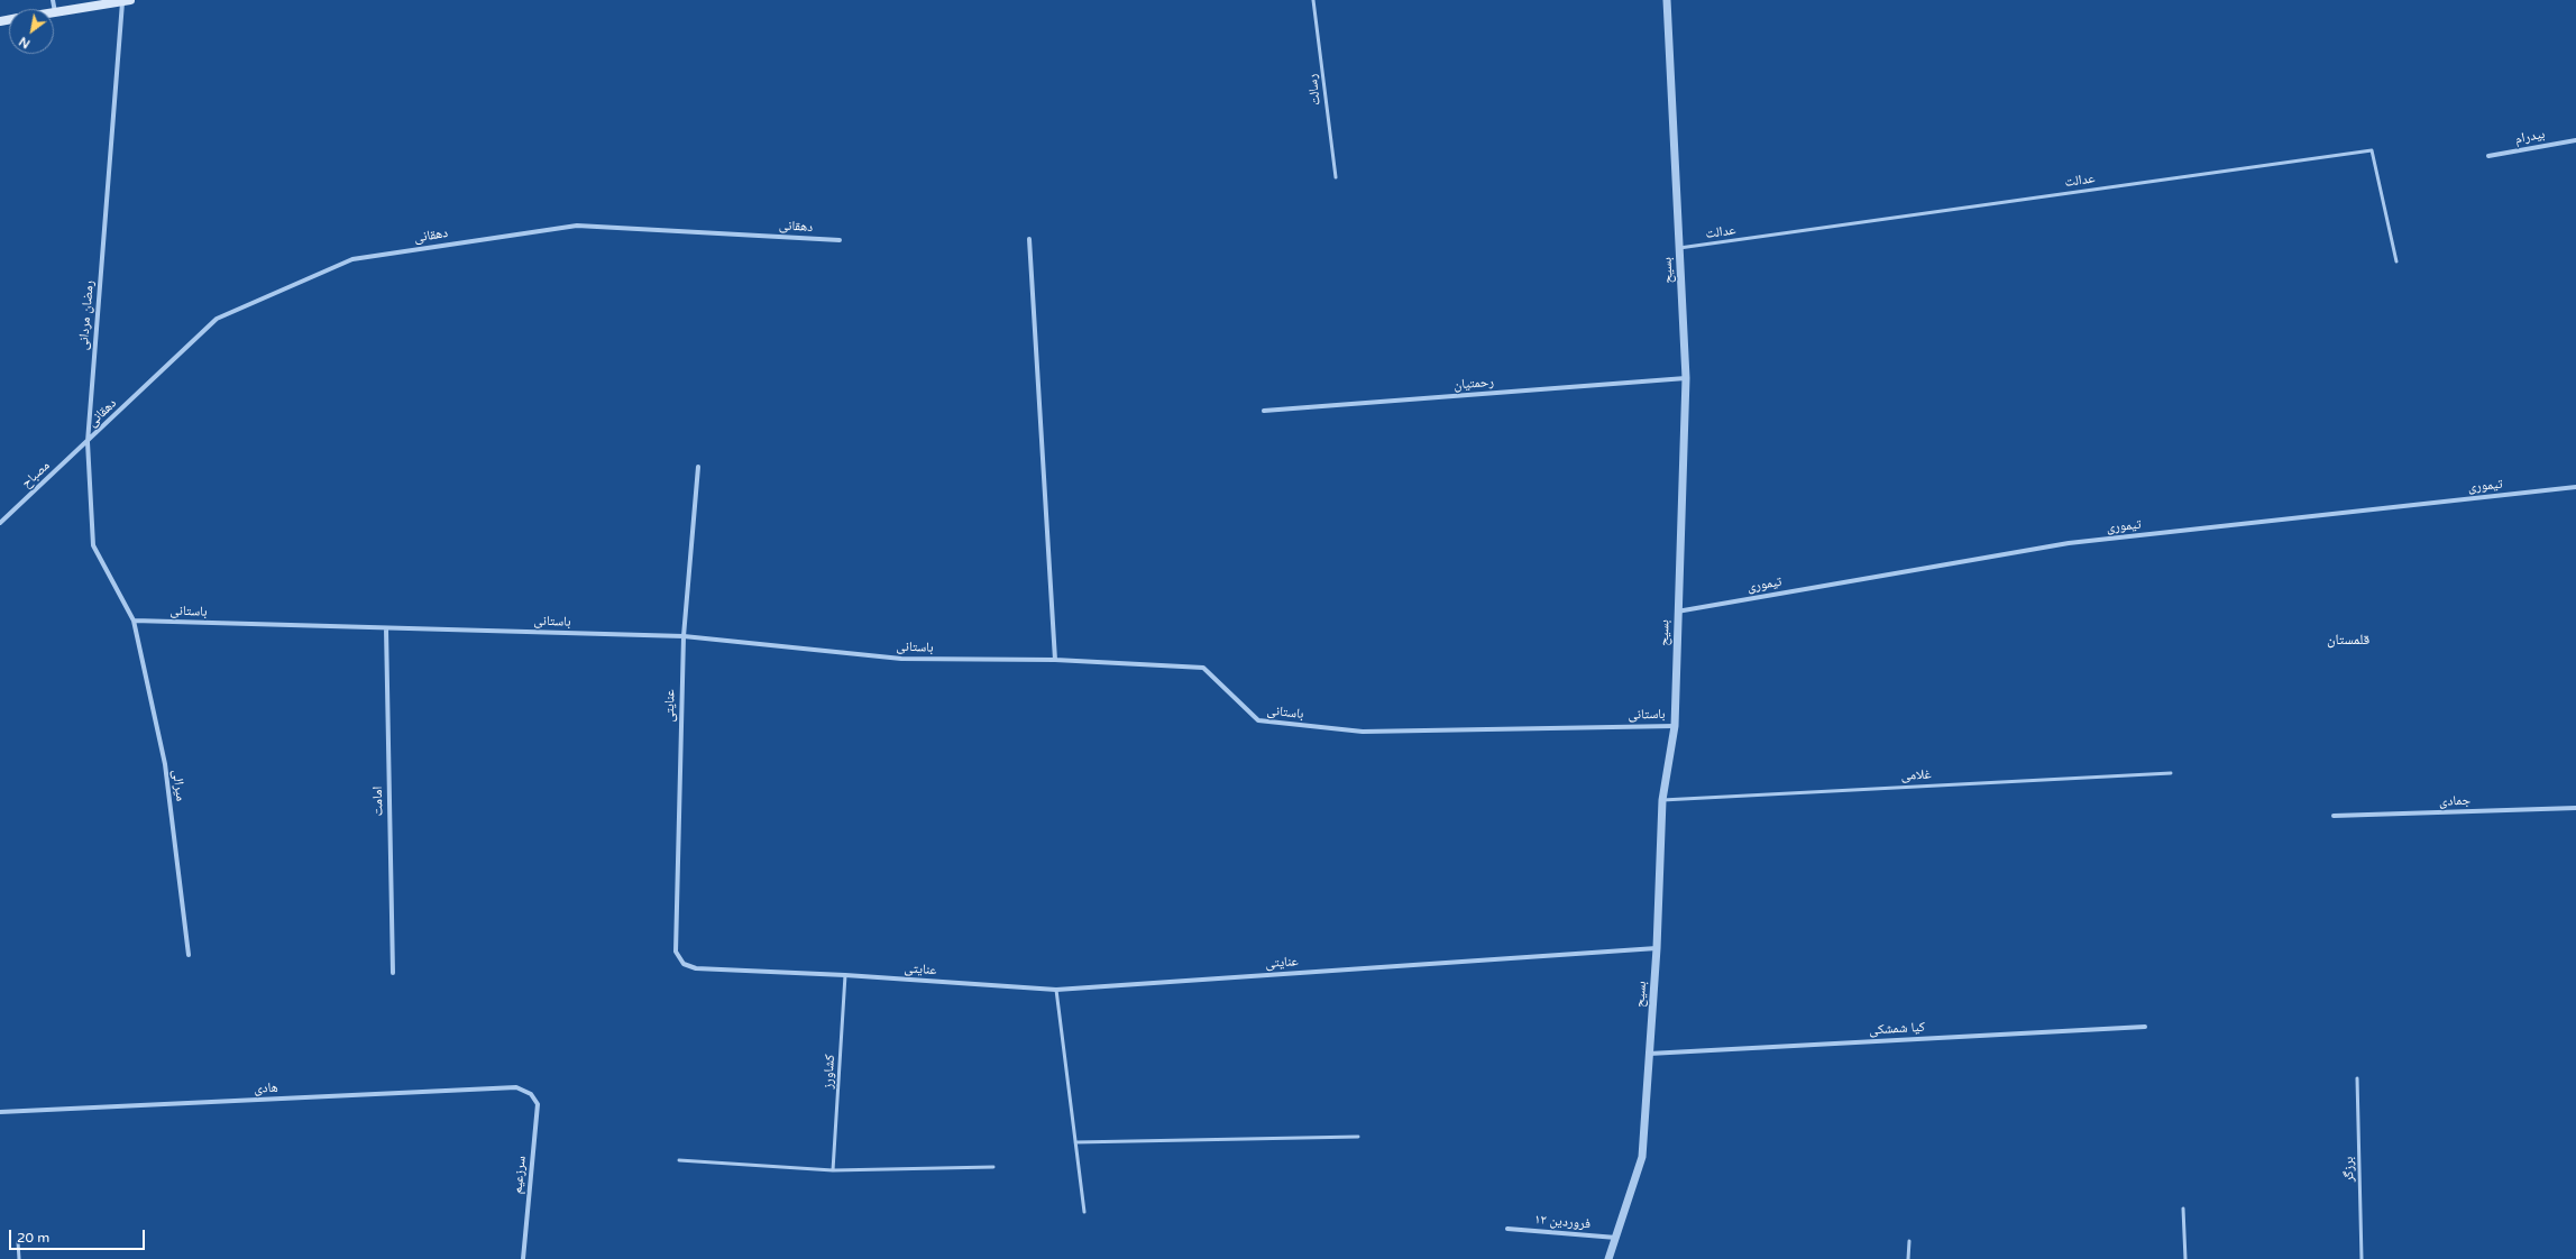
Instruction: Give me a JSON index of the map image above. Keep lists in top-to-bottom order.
{
  "streets": {
    "street": [
      "بیدرام",
      "دهقانی",
      "بسیح",
      "رمضان مردانی",
      "رحمتیان",
      "مصباح",
      "تیموری",
      "باستانی",
      "عنایتی",
      "میرالی",
      "امامت",
      "جمادی",
      "کیا شمشکی",
      "هادی",
      "سرزعیم",
      "۱۲ فروردین"
    ],
    "lane": [
      "رسالت",
      "عدالت",
      "غلامی",
      "کشاورز",
      "برزگر"
    ]
  },
  "crossings": [
    ["عدالت", "بسیح"],
    ["دهقانی", "رمضان مردانی"],
    ["دهقانی", "مصباح"],
    ["بسیح", "رحمتیان"],
    ["بسیح", "تیموری"],
    ["بسیح", "باستانی"],
    ["بسیح", "عنایتی"],
    ["بسیح", "غلامی"],
    ["بسیح", "کیا شمشکی"],
    ["بسیح", "۱۲ فروردین"],
    ["رمضان مردانی", "مصباح"],
    ["رمضان مردانی", "باستانی"],
    ["رمضان مردانی", "میرالی"],
    ["باستانی", "عنایتی"],
    ["باستانی", "میرالی"],
    ["باستانی", "امامت"],
    ["عنایتی", "کشاورز"],
    ["هادی", "سرزعیم"]
  ],
  "districts": ["قلمستان"],
  "scale_bar": "20 m",
  "north": "bottom left"
}
